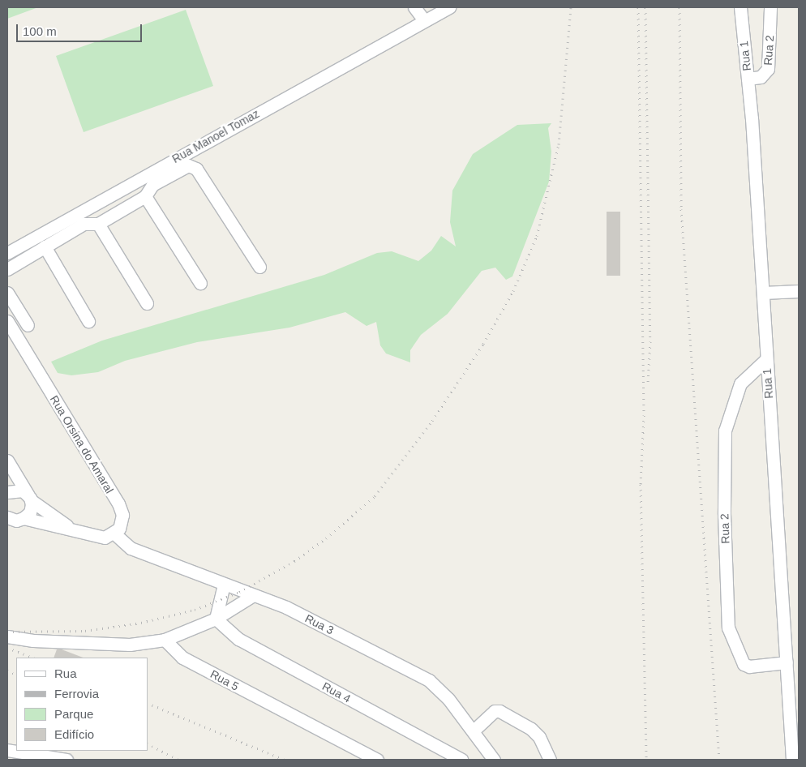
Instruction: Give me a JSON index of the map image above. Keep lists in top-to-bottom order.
{
  "streets": {
    "street": [
      "Rua 2",
      "Rua 1",
      "Rua Manoel Tomaz",
      "Rua Orsina do Amaral",
      "Rua 3",
      "Rua 5",
      "Rua 4"
    ]
  },
  "crossings": [
    ["Rua 2", "Rua 1"],
    ["Rua Orsina do Amaral", "Rua 3"]
  ],
  "legend": [
    "Rua",
    "Ferrovia",
    "Parque",
    "Edifício"
  ],
  "scale_bar": "100 m"
}
